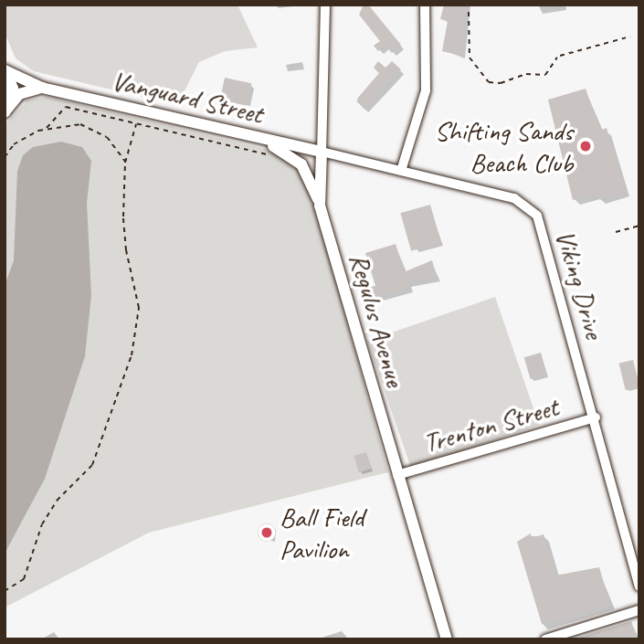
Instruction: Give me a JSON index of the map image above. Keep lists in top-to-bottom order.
{
  "streets": {
    "street": [
      "Vanguard Street",
      "Viking Drive",
      "Regulus Avenue",
      "Trenton Street"
    ]
  },
  "crossings": [
    ["Vanguard Street", "Viking Drive"],
    ["Vanguard Street", "Regulus Avenue"],
    ["Viking Drive", "Regulus Avenue"],
    ["Viking Drive", "Trenton Street"],
    ["Regulus Avenue", "Trenton Street"]
  ],
  "places": ["Shifting Sands Beach Club", "Ball Field Pavilion"]
}
